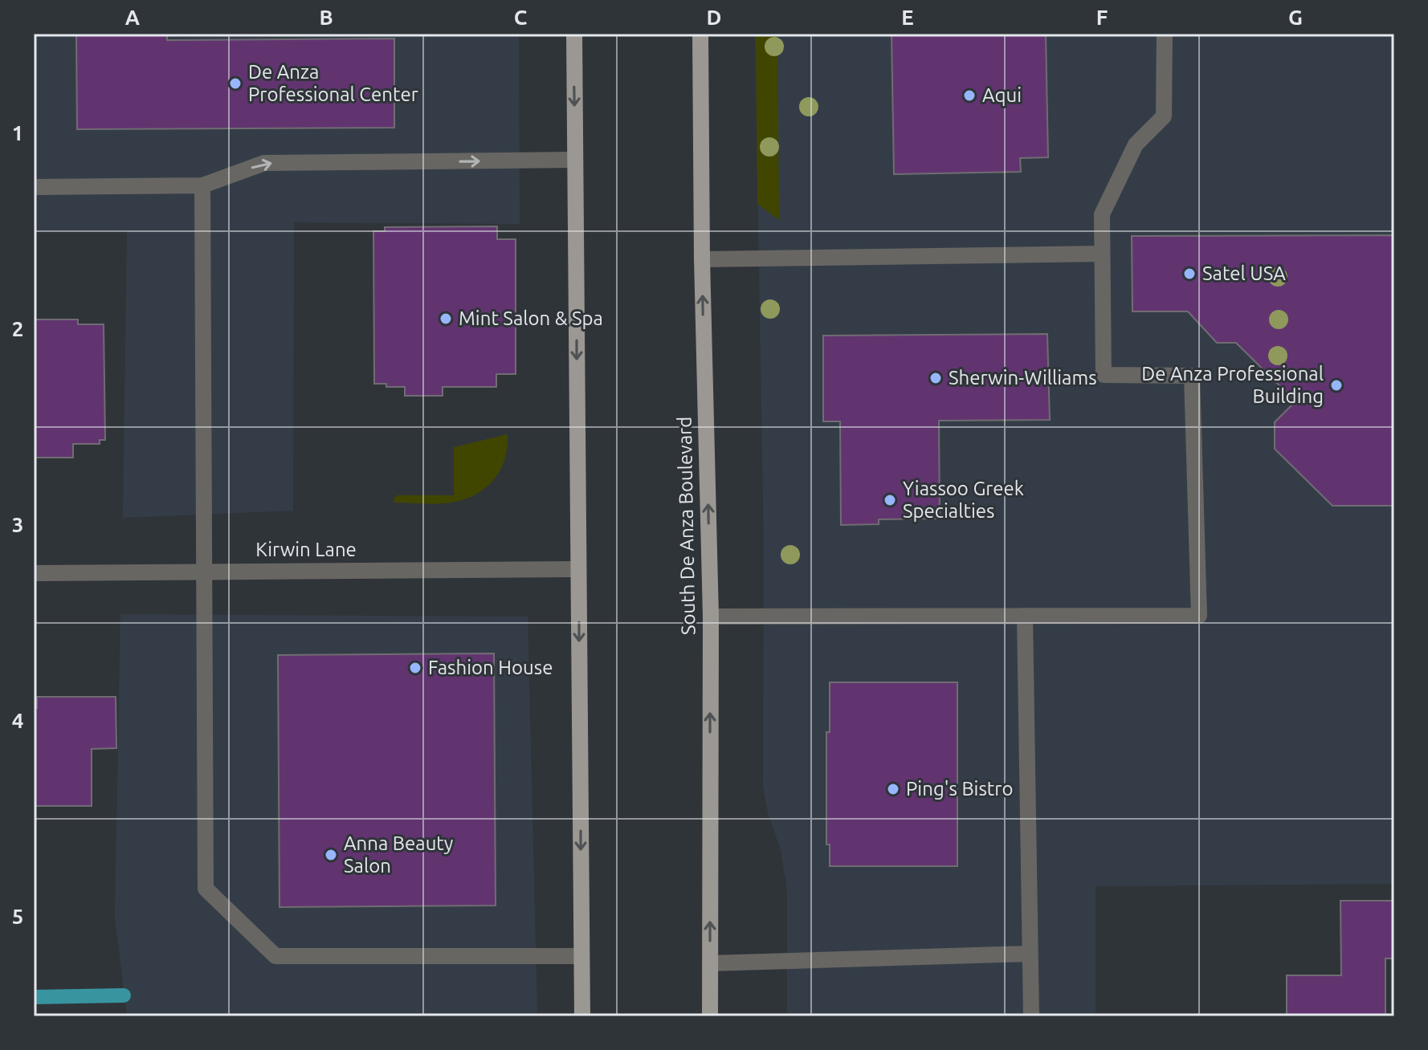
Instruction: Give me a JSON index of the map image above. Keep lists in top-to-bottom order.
{
  "streets": {
    "main road": ["South De Anza Boulevard"],
    "street": ["Kirwin Lane"]
  },
  "places": [
    "De Anza Professional Center",
    "Aqui",
    "Satel USA",
    "Mint Salon & Spa",
    "Sherwin-Williams",
    "De Anza Professional Building",
    "Yiassoo Greek Specialties",
    "Fashion House",
    "Ping's Bistro",
    "Anna Beauty Salon"
  ],
  "grid": {
    "columns": [
      "A",
      "B",
      "C",
      "D",
      "E",
      "F",
      "G"
    ],
    "rows": [
      "1",
      "2",
      "3",
      "4",
      "5"
    ]
  }
}
